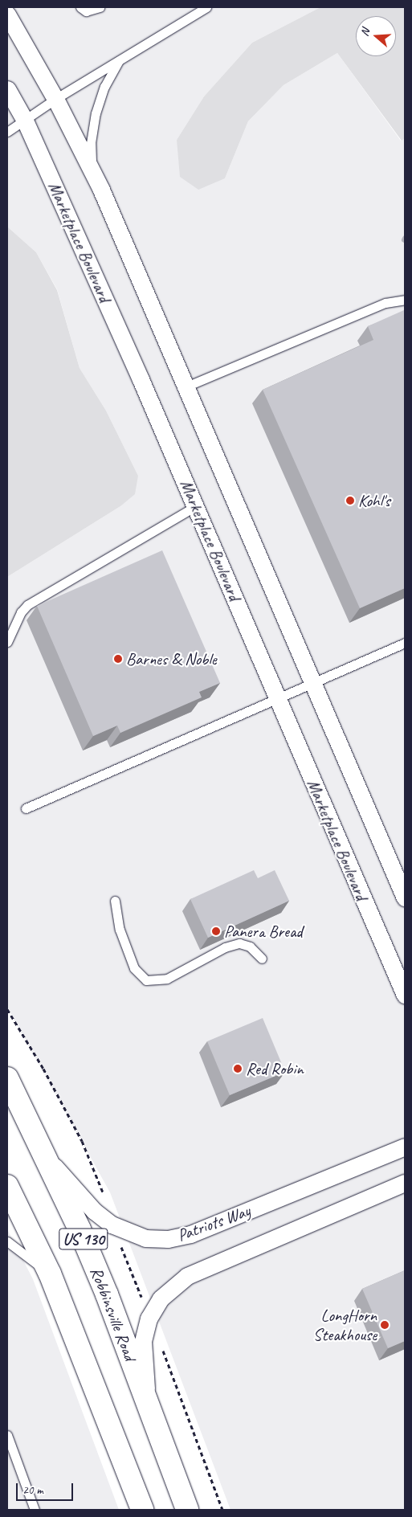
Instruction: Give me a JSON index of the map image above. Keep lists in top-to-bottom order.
{
  "streets": {
    "highway": ["US 130", "Robbinsville Road"],
    "street": ["Marketplace Boulevard", "Patriots Way"]
  },
  "crossings": [
    ["Patriots Way", "Robbinsville Road"]
  ],
  "places": [
    "Kohl's",
    "Barnes & Noble",
    "Panera Bread",
    "Red Robin",
    "LongHorn Steakhouse"
  ],
  "scale_bar": "20 m",
  "north": "left"
}
